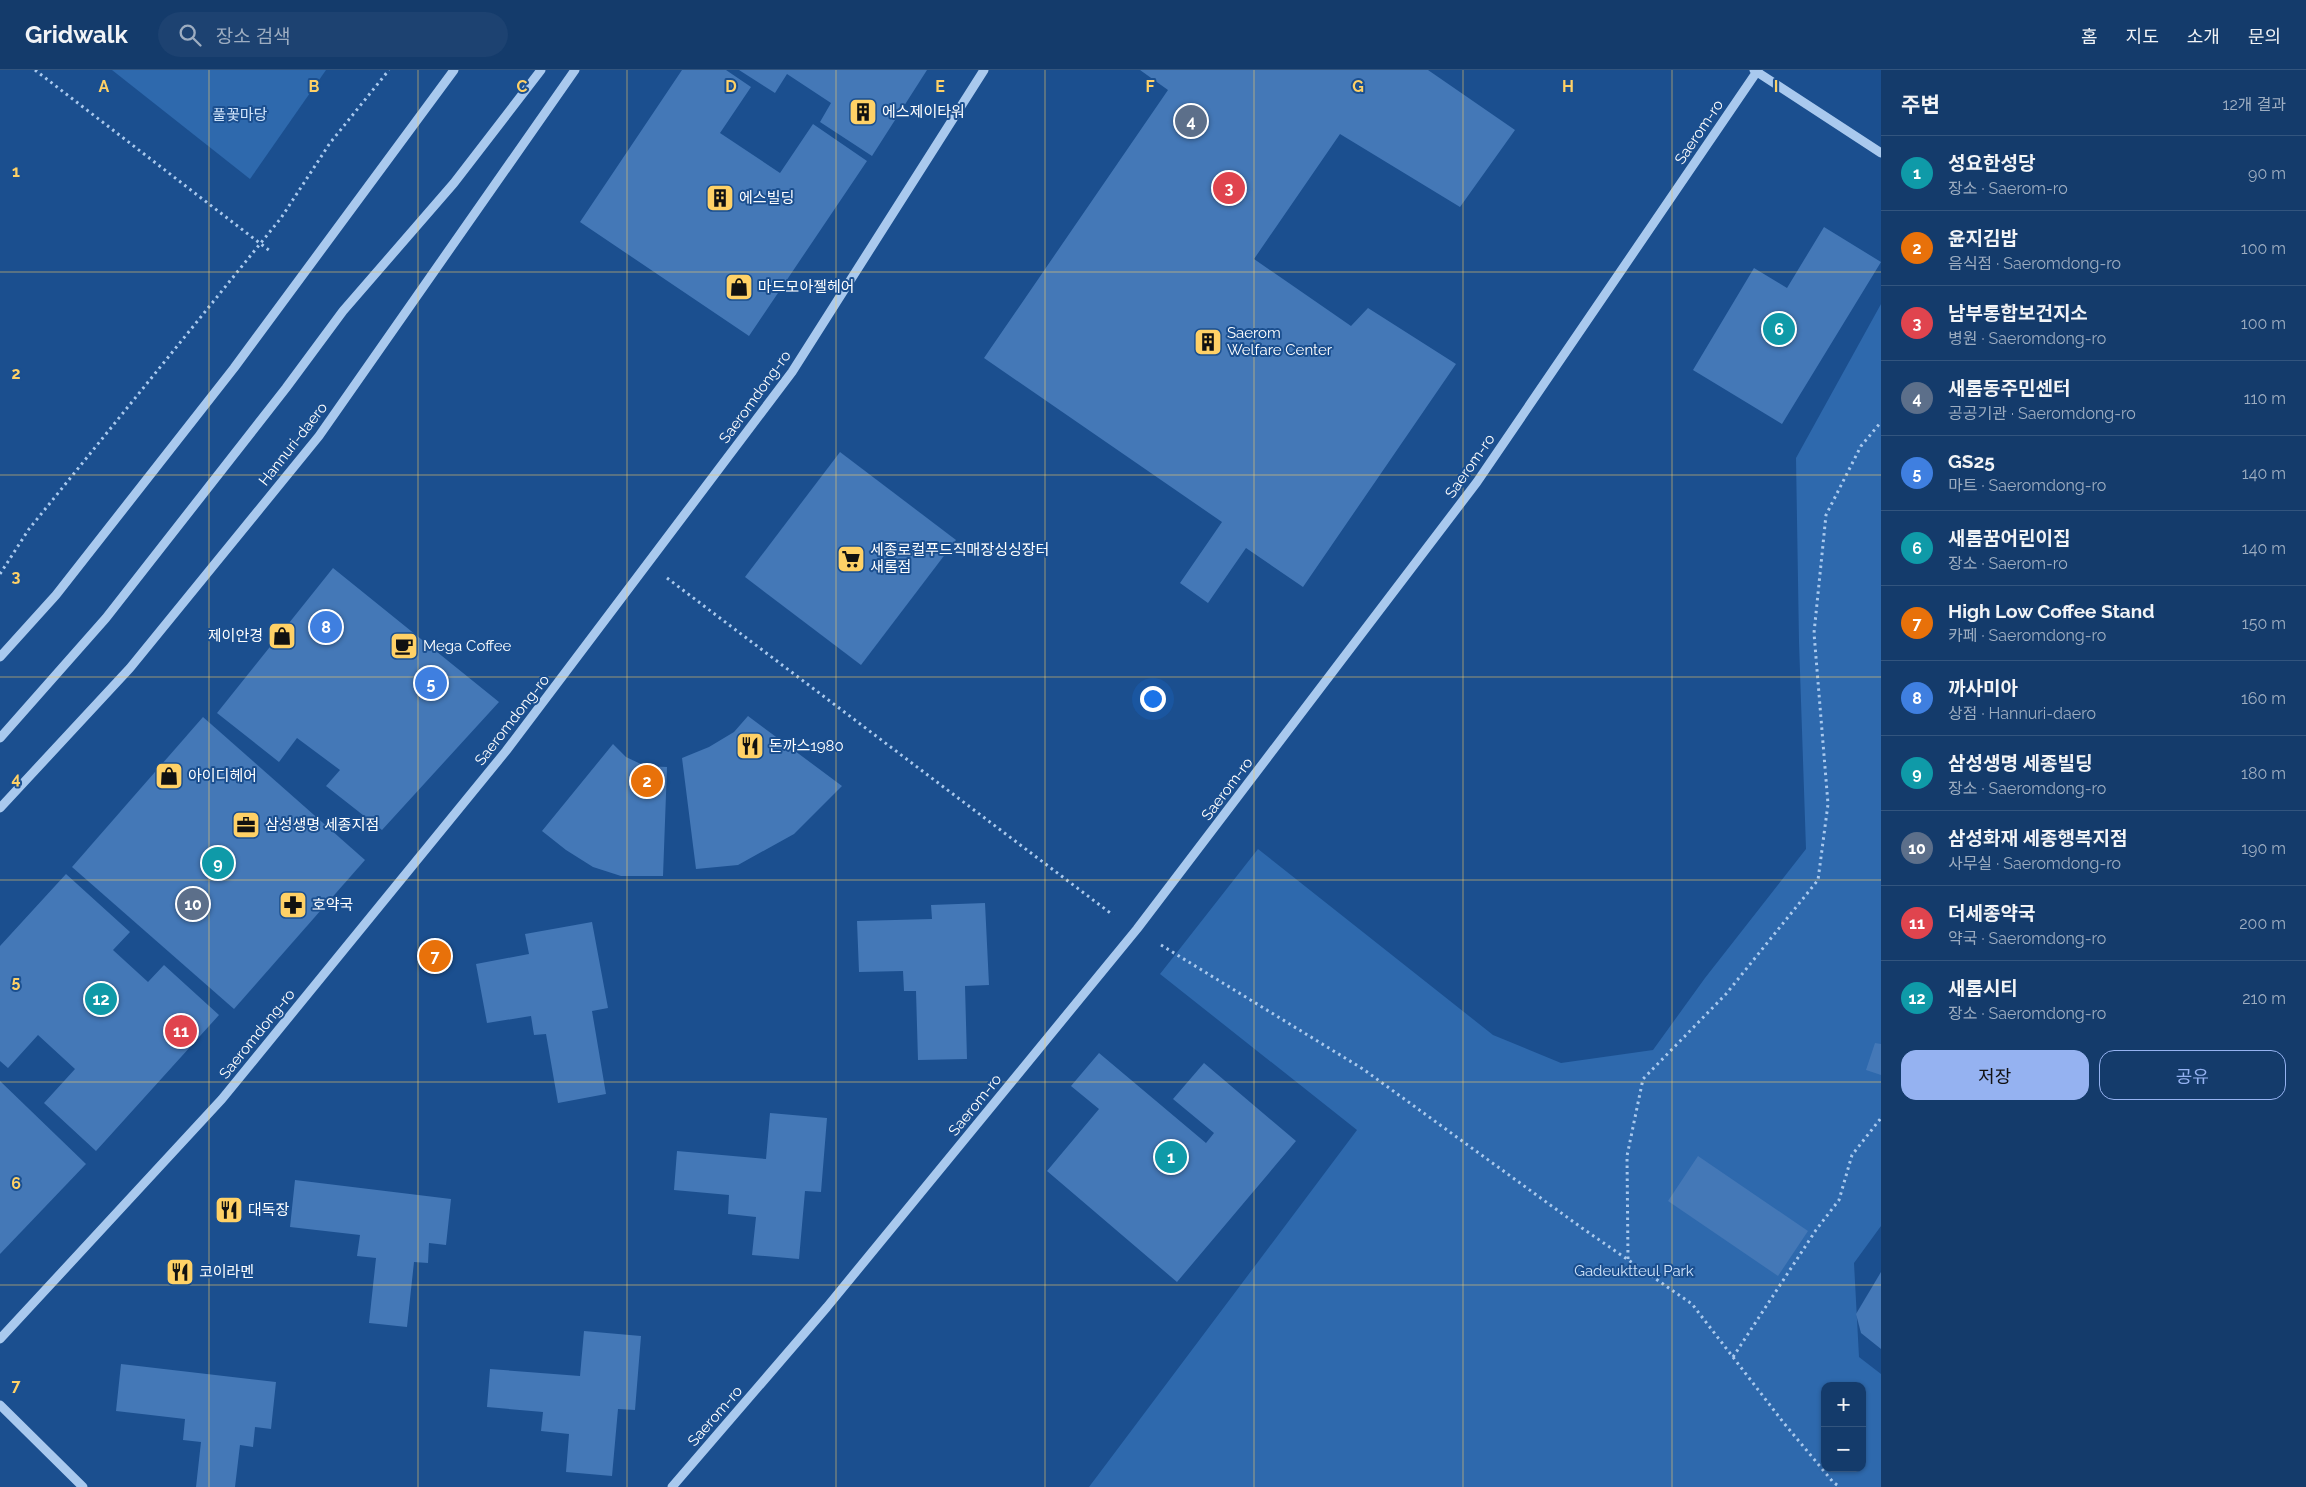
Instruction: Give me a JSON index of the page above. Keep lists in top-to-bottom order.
{
  "streets": {
    "street": ["Saerom-ro", "Saeromdong-ro", "Hannuri-daero"]
  },
  "parks": ["풀꽃마당", "Gadeuktteul Park"],
  "places": {
    "building": ["에스제이타워", "에스빌딩", "Saerom Welfare Center"],
    "shop": ["마드모아젤헤어", "제이안경", "아이디헤어"],
    "supermarket": ["세종로컬푸드직매장싱싱장터 새롬점"],
    "cafe": ["Mega Coffee"],
    "restaurant": ["돈까스1980", "대독장", "코이라멘"],
    "office": ["삼성생명 세종지점"],
    "pharmacy": ["호약국"]
  },
  "page": {
    "header": "Gridwalk",
    "search": "장소 검색",
    "nav": [
      "홈",
      "지도",
      "소개",
      "문의"
    ],
    "heading": ["주변", "12개 결과"],
    "pins": [
      "4",
      "3",
      "6",
      "8",
      "5",
      "2",
      "9",
      "10",
      "7",
      "12",
      "11",
      "1"
    ],
    "list": [
      {
        "mark": "1",
        "name": "성요한성당",
        "note": "장소 · Saerom-ro",
        "value": "90 m"
      },
      {
        "mark": "2",
        "name": "윤지김밥",
        "note": "음식점 · Saeromdong-ro",
        "value": "100 m"
      },
      {
        "mark": "3",
        "name": "남부통합보건지소",
        "note": "병원 · Saeromdong-ro",
        "value": "100 m"
      },
      {
        "mark": "4",
        "name": "새롬동주민센터",
        "note": "공공기관 · Saeromdong-ro",
        "value": "110 m"
      },
      {
        "mark": "5",
        "name": "GS25",
        "note": "마트 · Saeromdong-ro",
        "value": "140 m"
      },
      {
        "mark": "6",
        "name": "새롬꿈어린이집",
        "note": "장소 · Saerom-ro",
        "value": "140 m"
      },
      {
        "mark": "7",
        "name": "High Low Coffee Stand",
        "note": "카페 · Saeromdong-ro",
        "value": "150 m"
      },
      {
        "mark": "8",
        "name": "까사미아",
        "note": "상점 · Hannuri-daero",
        "value": "160 m"
      },
      {
        "mark": "9",
        "name": "삼성생명 세종빌딩",
        "note": "장소 · Saeromdong-ro",
        "value": "180 m"
      },
      {
        "mark": "10",
        "name": "삼성화재 세종행복지점",
        "note": "사무실 · Saeromdong-ro",
        "value": "190 m"
      },
      {
        "mark": "11",
        "name": "더세종약국",
        "note": "약국 · Saeromdong-ro",
        "value": "200 m"
      },
      {
        "mark": "12",
        "name": "새롬시티",
        "note": "장소 · Saeromdong-ro",
        "value": "210 m"
      }
    ],
    "buttons": ["저장", "공유"],
    "map_buttons": ["+", "−"]
  },
  "grid": {
    "columns": [
      "A",
      "B",
      "C",
      "D",
      "E",
      "F",
      "G",
      "H",
      "I"
    ],
    "rows": [
      "1",
      "2",
      "3",
      "4",
      "5",
      "6",
      "7"
    ]
  }
}
